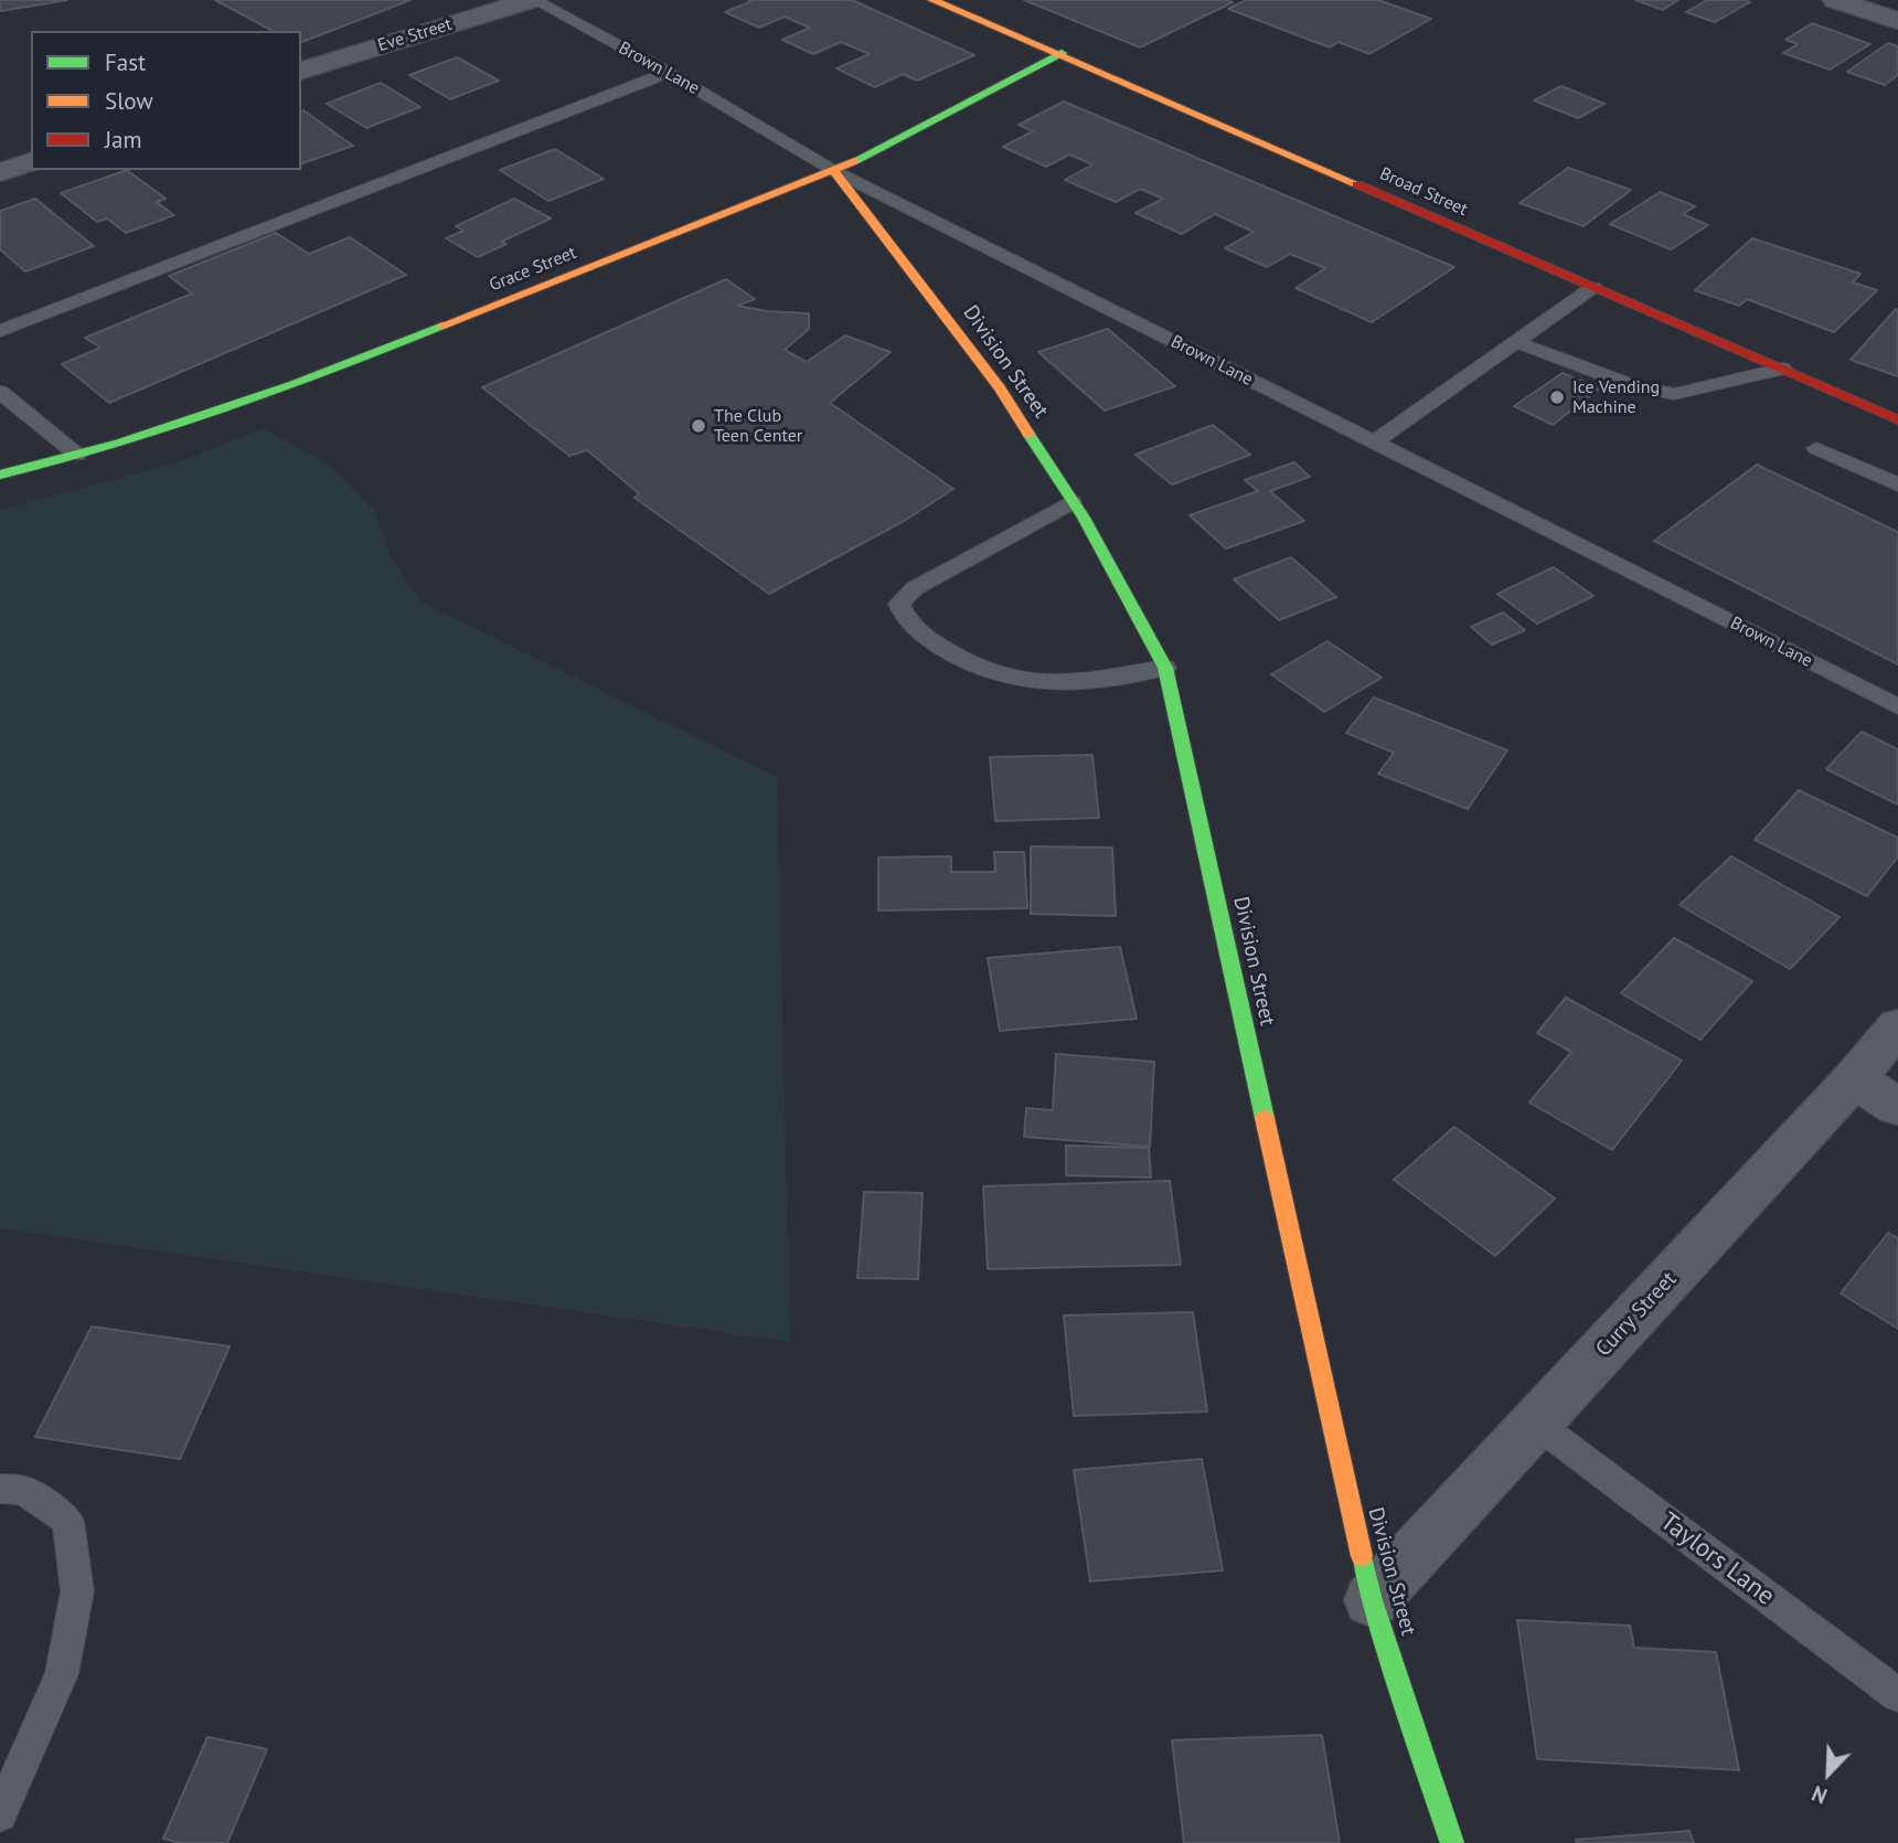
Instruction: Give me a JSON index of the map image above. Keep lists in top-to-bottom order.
{
  "streets": {
    "street": [
      "Eve Street",
      "Broad Street",
      "Grace Street",
      "Division Street",
      "Curry Street"
    ],
    "lane": ["Brown Lane", "Taylors Lane"]
  },
  "crossings": [
    ["Eve Street", "Brown Lane"],
    ["Brown Lane", "Grace Street"],
    ["Brown Lane", "Division Street"],
    ["Broad Street", "Grace Street"],
    ["Grace Street", "Division Street"],
    ["Division Street", "Curry Street"],
    ["Curry Street", "Taylors Lane"]
  ],
  "places": ["Ice Vending Machine", "The Club Teen Center"],
  "legend": ["Fast", "Slow", "Jam"],
  "north": "bottom left"
}
